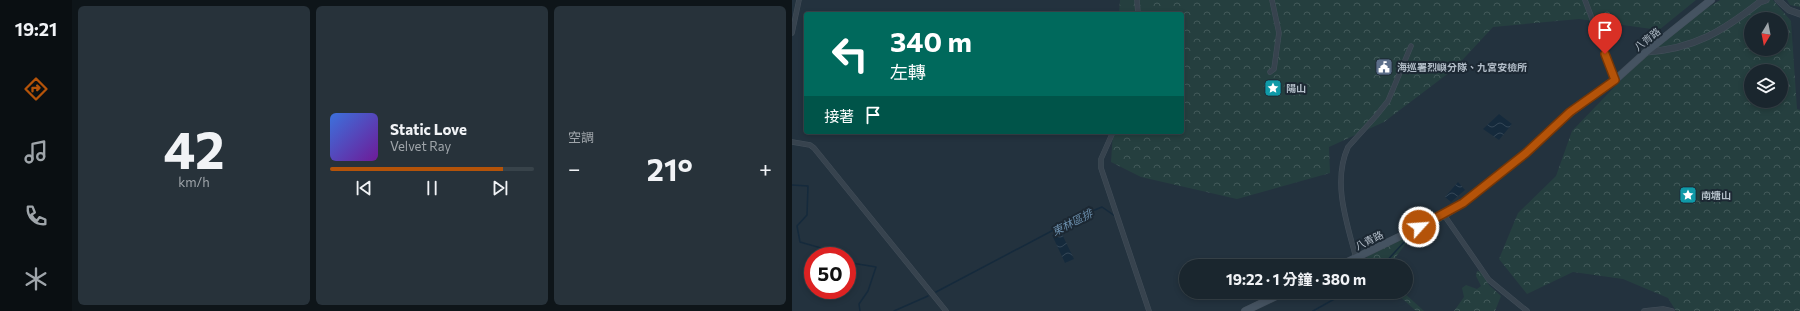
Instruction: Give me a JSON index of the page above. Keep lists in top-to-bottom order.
{
  "streets": {
    "main road": ["八青路"]
  },
  "water": ["東林區排"],
  "places": {
    "public building": ["海巡署烈嶼分隊、九宮安檢所"],
    "place": ["陽山", "南塘山"]
  },
  "north": "bottom",
  "page": {
    "tabs": "19:21",
    "tile": [
      ["42", "km/h"],
      "空調"
    ],
    "turn": ["340 m", "左轉"],
    "then": "接著",
    "song": ["Static Love", "Velvet Ray"],
    "heat": ["−", "21°", "+"],
    "limit": "50",
    "trip": "19:22 · 1 分鐘 · 380 m"
  }
}
